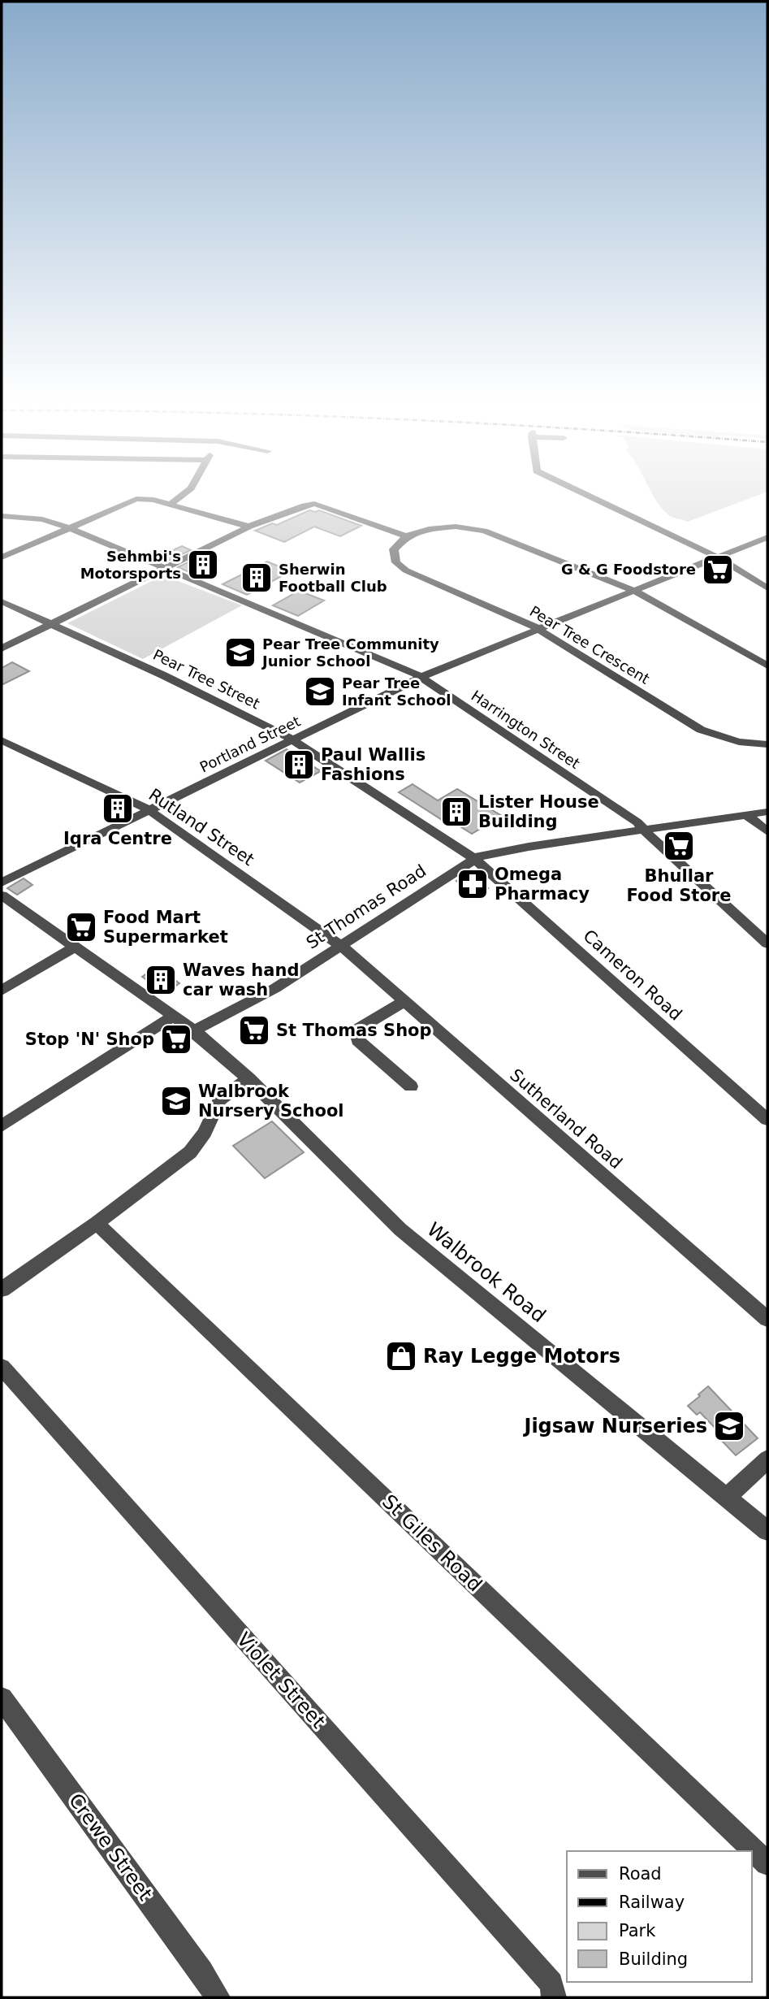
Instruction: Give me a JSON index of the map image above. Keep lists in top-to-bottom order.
{
  "streets": {
    "street": [
      "Pear Tree Crescent",
      "Pear Tree Street",
      "Harrington Street",
      "Portland Street",
      "Rutland Street",
      "St Thomas Road",
      "Cameron Road",
      "Sutherland Road",
      "Walbrook Road",
      "St Giles Road",
      "Violet Street",
      "Crewe Street"
    ]
  },
  "crossings": [
    ["Pear Tree Crescent", "Portland Street"],
    ["Pear Tree Street", "Portland Street"],
    ["Pear Tree Street", "St Thomas Road"],
    ["Pear Tree Street", "Cameron Road"],
    ["Harrington Street", "Portland Street"],
    ["Harrington Street", "St Thomas Road"],
    ["Portland Street", "Rutland Street"],
    ["Rutland Street", "St Thomas Road"],
    ["Rutland Street", "Sutherland Road"],
    ["St Thomas Road", "Cameron Road"],
    ["St Thomas Road", "Sutherland Road"],
    ["St Thomas Road", "Walbrook Road"]
  ],
  "places": {
    "building": [
      "Sehmbi's Motorsports",
      "Sherwin Football Club",
      "Paul Wallis Fashions",
      "Iqra Centre",
      "Lister House Building",
      "Waves hand car wash"
    ],
    "supermarket": [
      "G & G Foodstore",
      "Bhullar Food Store",
      "Food Mart Supermarket",
      "St Thomas Shop",
      "Stop 'N' Shop"
    ],
    "school or university": [
      "Pear Tree Community Junior School",
      "Pear Tree Infant School",
      "Walbrook Nursery School",
      "Jigsaw Nurseries"
    ],
    "pharmacy": ["Omega Pharmacy"],
    "shop": ["Ray Legge Motors"]
  },
  "legend": [
    "Road",
    "Railway",
    "Park",
    "Building"
  ]
}
